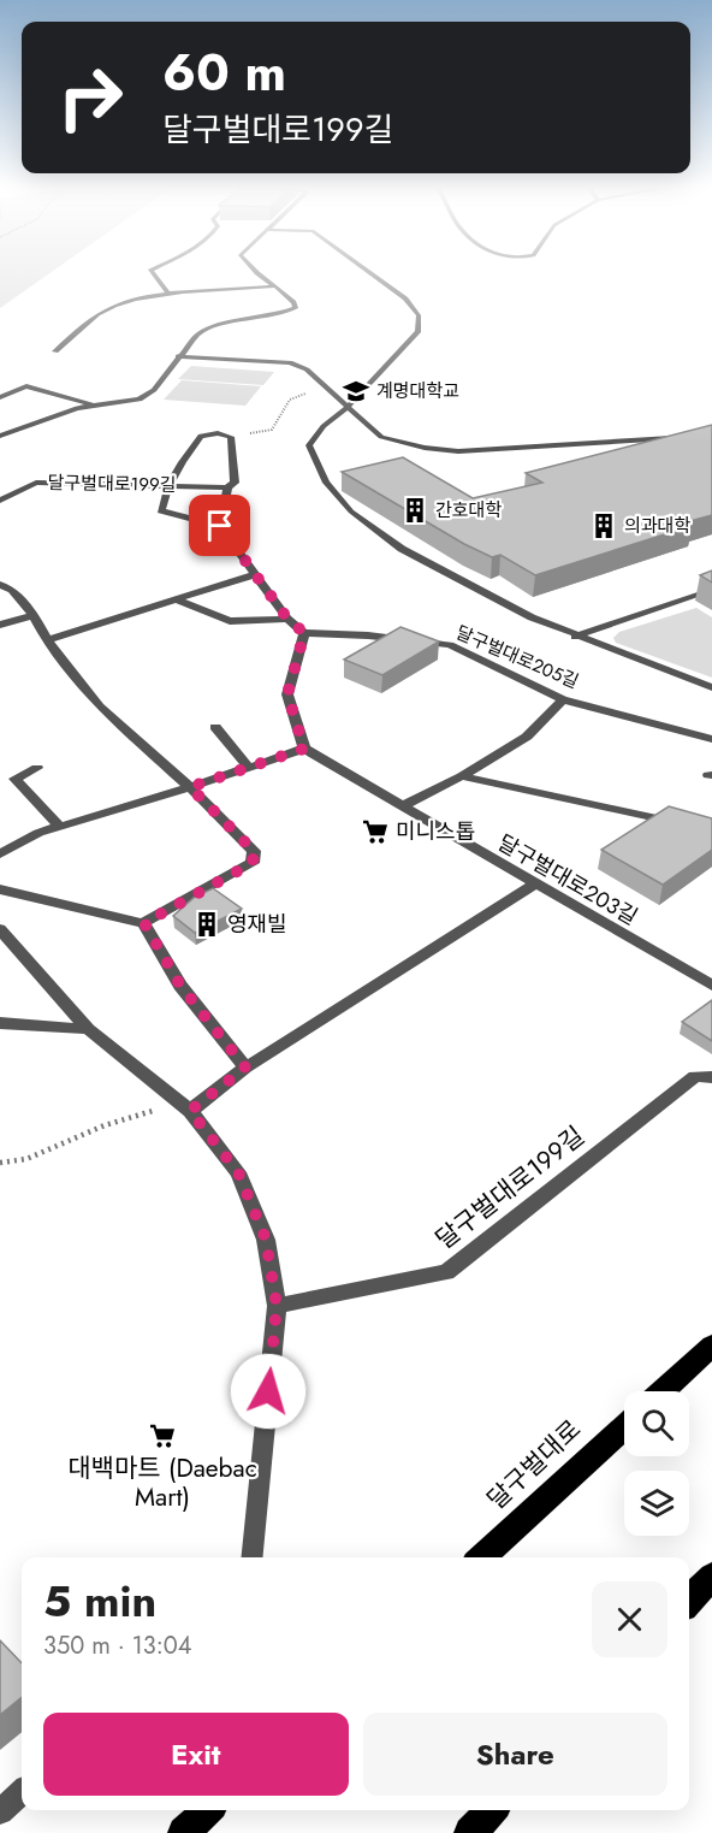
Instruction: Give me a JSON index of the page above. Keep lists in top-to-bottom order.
{
  "streets": {
    "main road": ["달구벌대로"],
    "street": ["달구벌대로199길", "달구벌대로205길", "달구벌대로203길"]
  },
  "places": {
    "school or university": ["계명대학교"],
    "building": ["간호대학", "의과대학", "영재빌"],
    "supermarket": ["미니스톱", "대백마트 (Daebac Mart)"]
  },
  "page": {
    "turn": ["60 m", "달구벌대로199길"],
    "heading": ["5 min", "350 m · 13:04"],
    "buttons": ["Exit", "Share"]
  }
}
